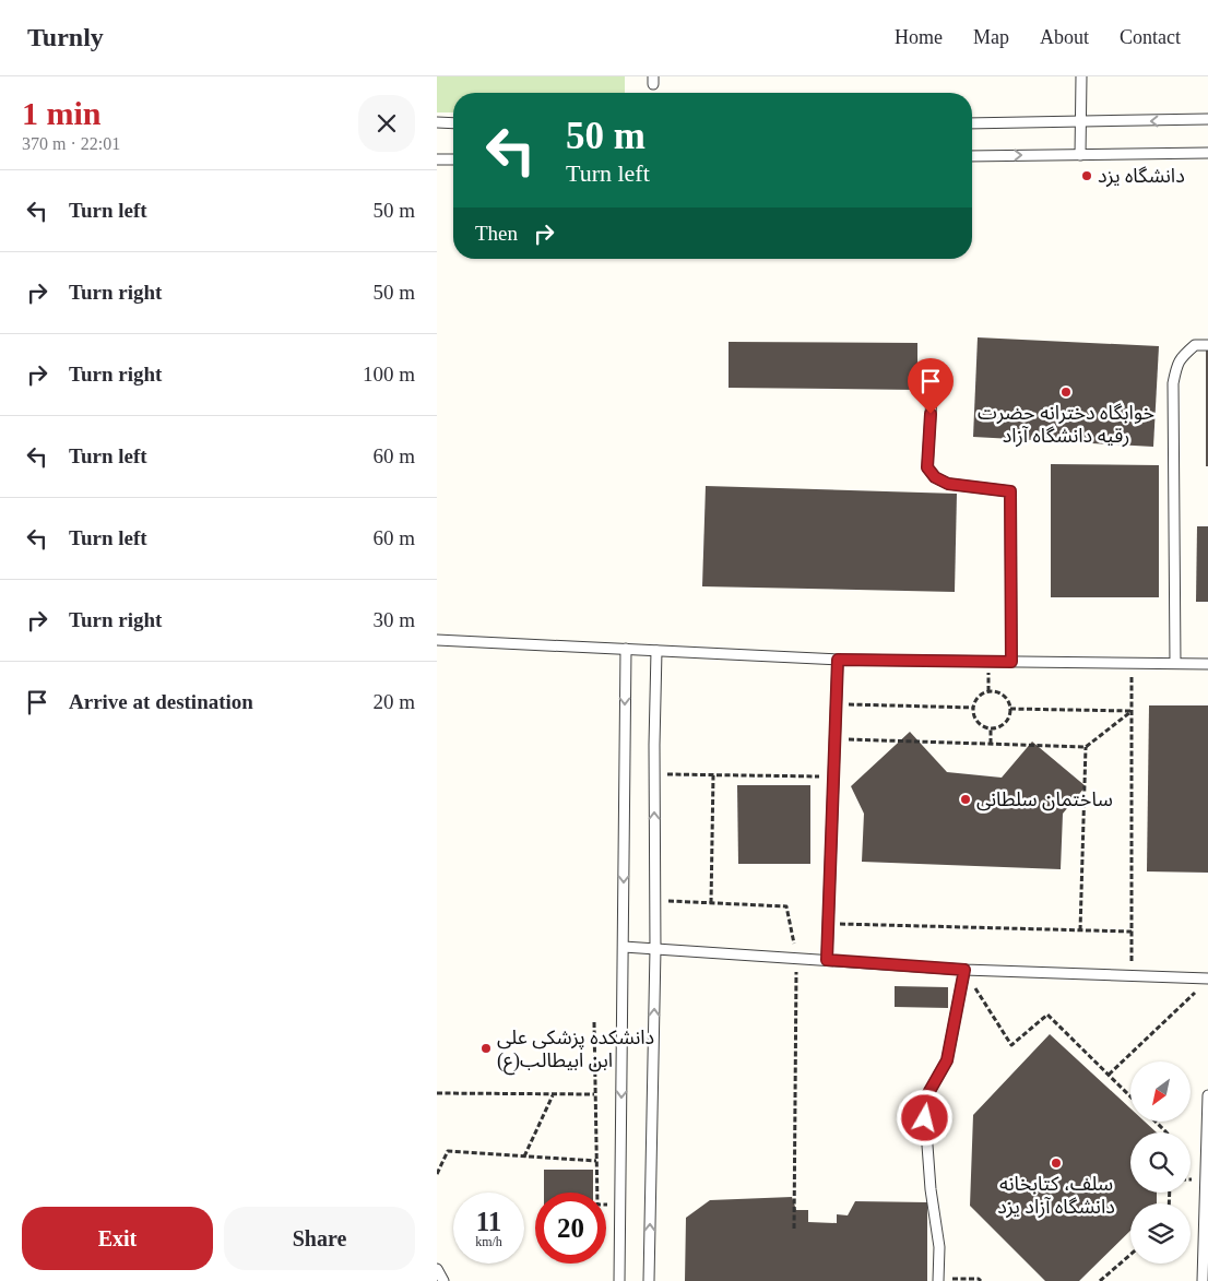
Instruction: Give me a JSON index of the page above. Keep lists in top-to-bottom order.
{
  "places": [
    "دانشگاه یزد",
    "خوابگاه دخترانه حضرت رقیه دانشگاه آزاد",
    "ساختمان سلطانی",
    "دانشکده پزشکی علی ابن ابیطالب(ع)",
    "سلف، کتابخانه دانشگاه آزاد یزد"
  ],
  "north": "bottom left",
  "page": {
    "header": "Turnly",
    "nav": [
      "Home",
      "Map",
      "About",
      "Contact"
    ],
    "heading": ["1 min", "370 m · 22:01"],
    "turn": ["50 m", "Turn left"],
    "list": [
      {
        "name": "Turn left",
        "value": "50 m"
      },
      {
        "name": "Turn right",
        "value": "50 m"
      },
      {
        "name": "Turn right",
        "value": "100 m"
      },
      {
        "name": "Turn left",
        "value": "60 m"
      },
      {
        "name": "Turn left",
        "value": "60 m"
      },
      {
        "name": "Turn right",
        "value": "30 m"
      },
      {
        "name": "Arrive at destination",
        "value": "20 m"
      }
    ],
    "then": "Then",
    "speed": "11 km/h",
    "limit": "20",
    "buttons": ["Exit", "Share"]
  }
}
